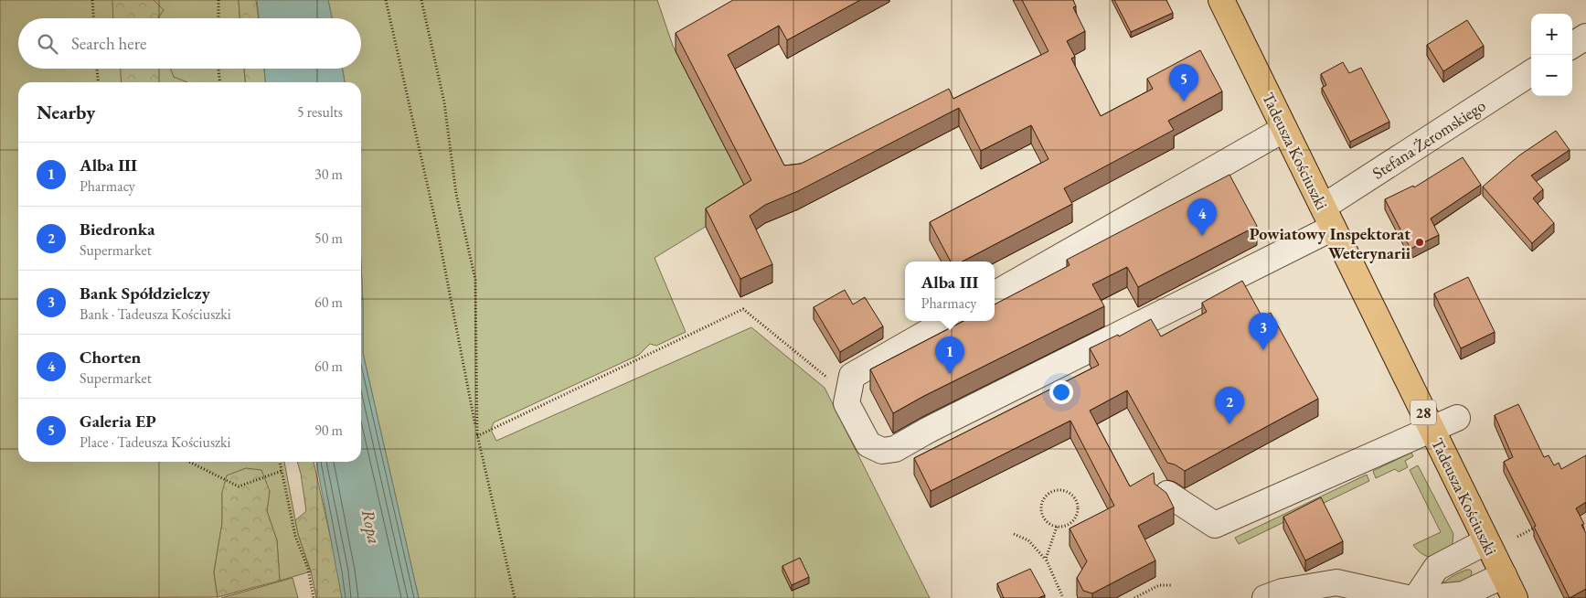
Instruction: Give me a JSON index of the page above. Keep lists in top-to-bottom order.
{
  "streets": {
    "main road": ["Tadeusza Kościuszki", "28"],
    "street": ["Stefana Żeromskiego"]
  },
  "crossings": [
    ["Stefana Żeromskiego", "Tadeusza Kościuszki"]
  ],
  "water": ["Ropa"],
  "places": ["Powiatowy Inspektorat Weterynarii"],
  "page": {
    "map_buttons": ["+", "−"],
    "search": "Search here",
    "pins": [
      "5",
      "4",
      "3",
      "1",
      "2"
    ],
    "heading": ["Nearby", "5 results"],
    "list": [
      {
        "mark": "1",
        "name": "Alba III",
        "note": "Pharmacy",
        "value": "30 m"
      },
      {
        "mark": "2",
        "name": "Biedronka",
        "note": "Supermarket",
        "value": "50 m"
      },
      {
        "mark": "3",
        "name": "Bank Spółdzielczy",
        "note": "Bank · Tadeusza Kościuszki",
        "value": "60 m"
      },
      {
        "mark": "4",
        "name": "Chorten",
        "note": "Supermarket",
        "value": "60 m"
      },
      {
        "mark": "5",
        "name": "Galeria EP",
        "note": "Place · Tadeusza Kościuszki",
        "value": "90 m"
      }
    ],
    "popup": ["Alba III", "Pharmacy"]
  }
}
